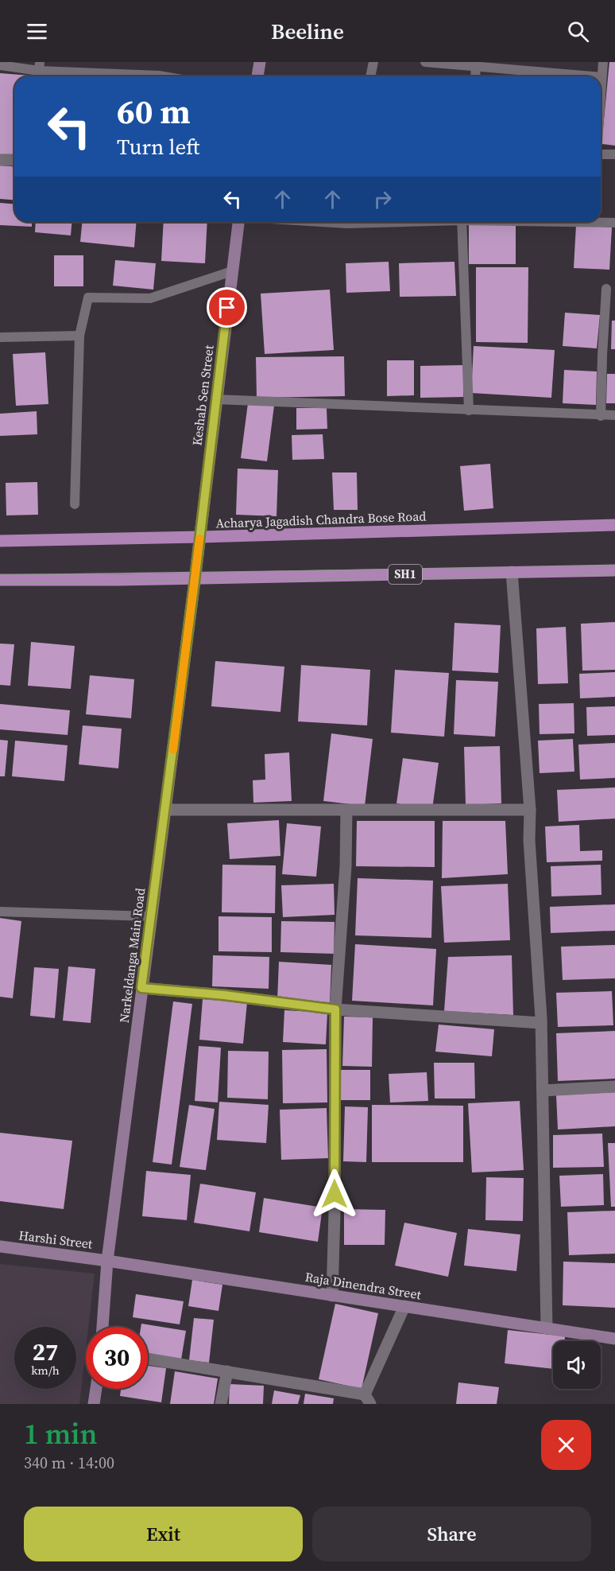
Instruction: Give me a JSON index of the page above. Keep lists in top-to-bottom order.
{
  "streets": {
    "main road": [
      "Keshab Sen Street",
      "Acharya Jagadish Chandra Bose Road",
      "SH1",
      "Narkeldanga Main Road",
      "Harshi Street",
      "Raja Dinendra Street"
    ]
  },
  "crossings": [
    ["Keshab Sen Street", "Acharya Jagadish Chandra Bose Road"],
    ["Keshab Sen Street", "SH1"],
    ["Keshab Sen Street", "Narkeldanga Main Road"],
    ["SH1", "Narkeldanga Main Road"],
    ["Narkeldanga Main Road", "Harshi Street"],
    ["Narkeldanga Main Road", "Raja Dinendra Street"],
    ["Harshi Street", "Raja Dinendra Street"]
  ],
  "page": {
    "header": "Beeline",
    "turn": ["60 m", "Turn left"],
    "speed": "27 km/h",
    "limit": "30",
    "heading": ["1 min", "340 m · 14:00"],
    "buttons": ["Exit", "Share"]
  }
}
